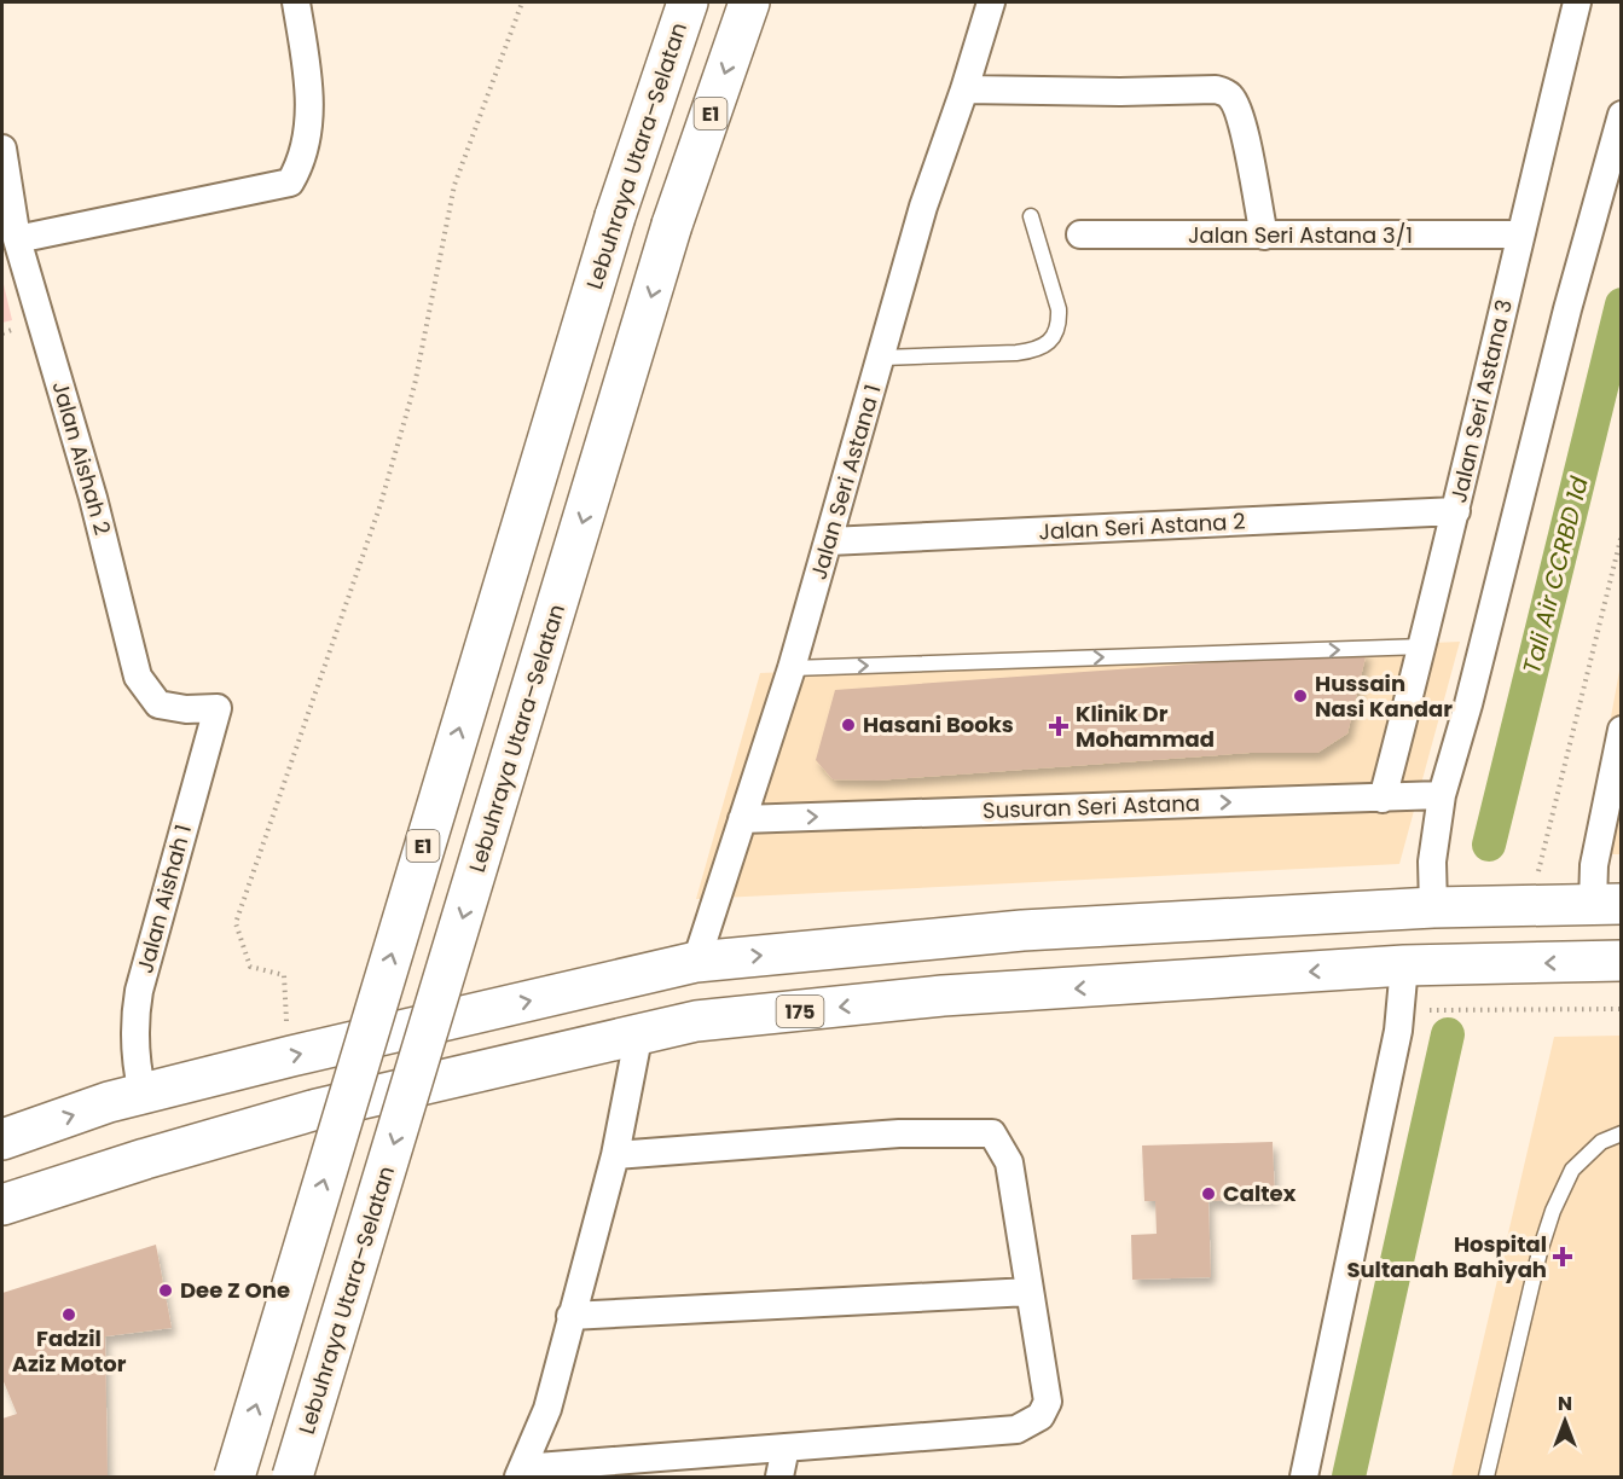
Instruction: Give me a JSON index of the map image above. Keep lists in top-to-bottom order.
{
  "streets": {
    "highway": ["E1", "Lebuhraya Utara–Selatan", "175"],
    "street": [
      "Jalan Seri Astana 3/1",
      "Jalan Seri Astana 3",
      "Jalan Aishah 2",
      "Jalan Seri Astana 1",
      "Jalan Seri Astana 2",
      "Susuran Seri Astana",
      "Jalan Aishah 1"
    ]
  },
  "crossings": [
    ["Jalan Seri Astana 3/1", "Jalan Seri Astana 3"],
    ["Jalan Seri Astana 3", "Jalan Seri Astana 2"],
    ["Jalan Seri Astana 3", "Susuran Seri Astana"],
    ["Jalan Aishah 2", "Jalan Aishah 1"],
    ["Jalan Seri Astana 1", "Jalan Seri Astana 2"],
    ["Jalan Seri Astana 1", "Susuran Seri Astana"]
  ],
  "one_way": ["Susuran Seri Astana"],
  "water": ["Tali Air CCRBD 1d"],
  "places": {
    "other": [
      "Hussain Nasi Kandar",
      "Hasani Books",
      "Caltex",
      "Dee Z One",
      "Fadzil Aziz Motor"
    ],
    "health": ["Klinik Dr Mohammad", "Hospital Sultanah Bahiyah"]
  },
  "north": "top"
}
